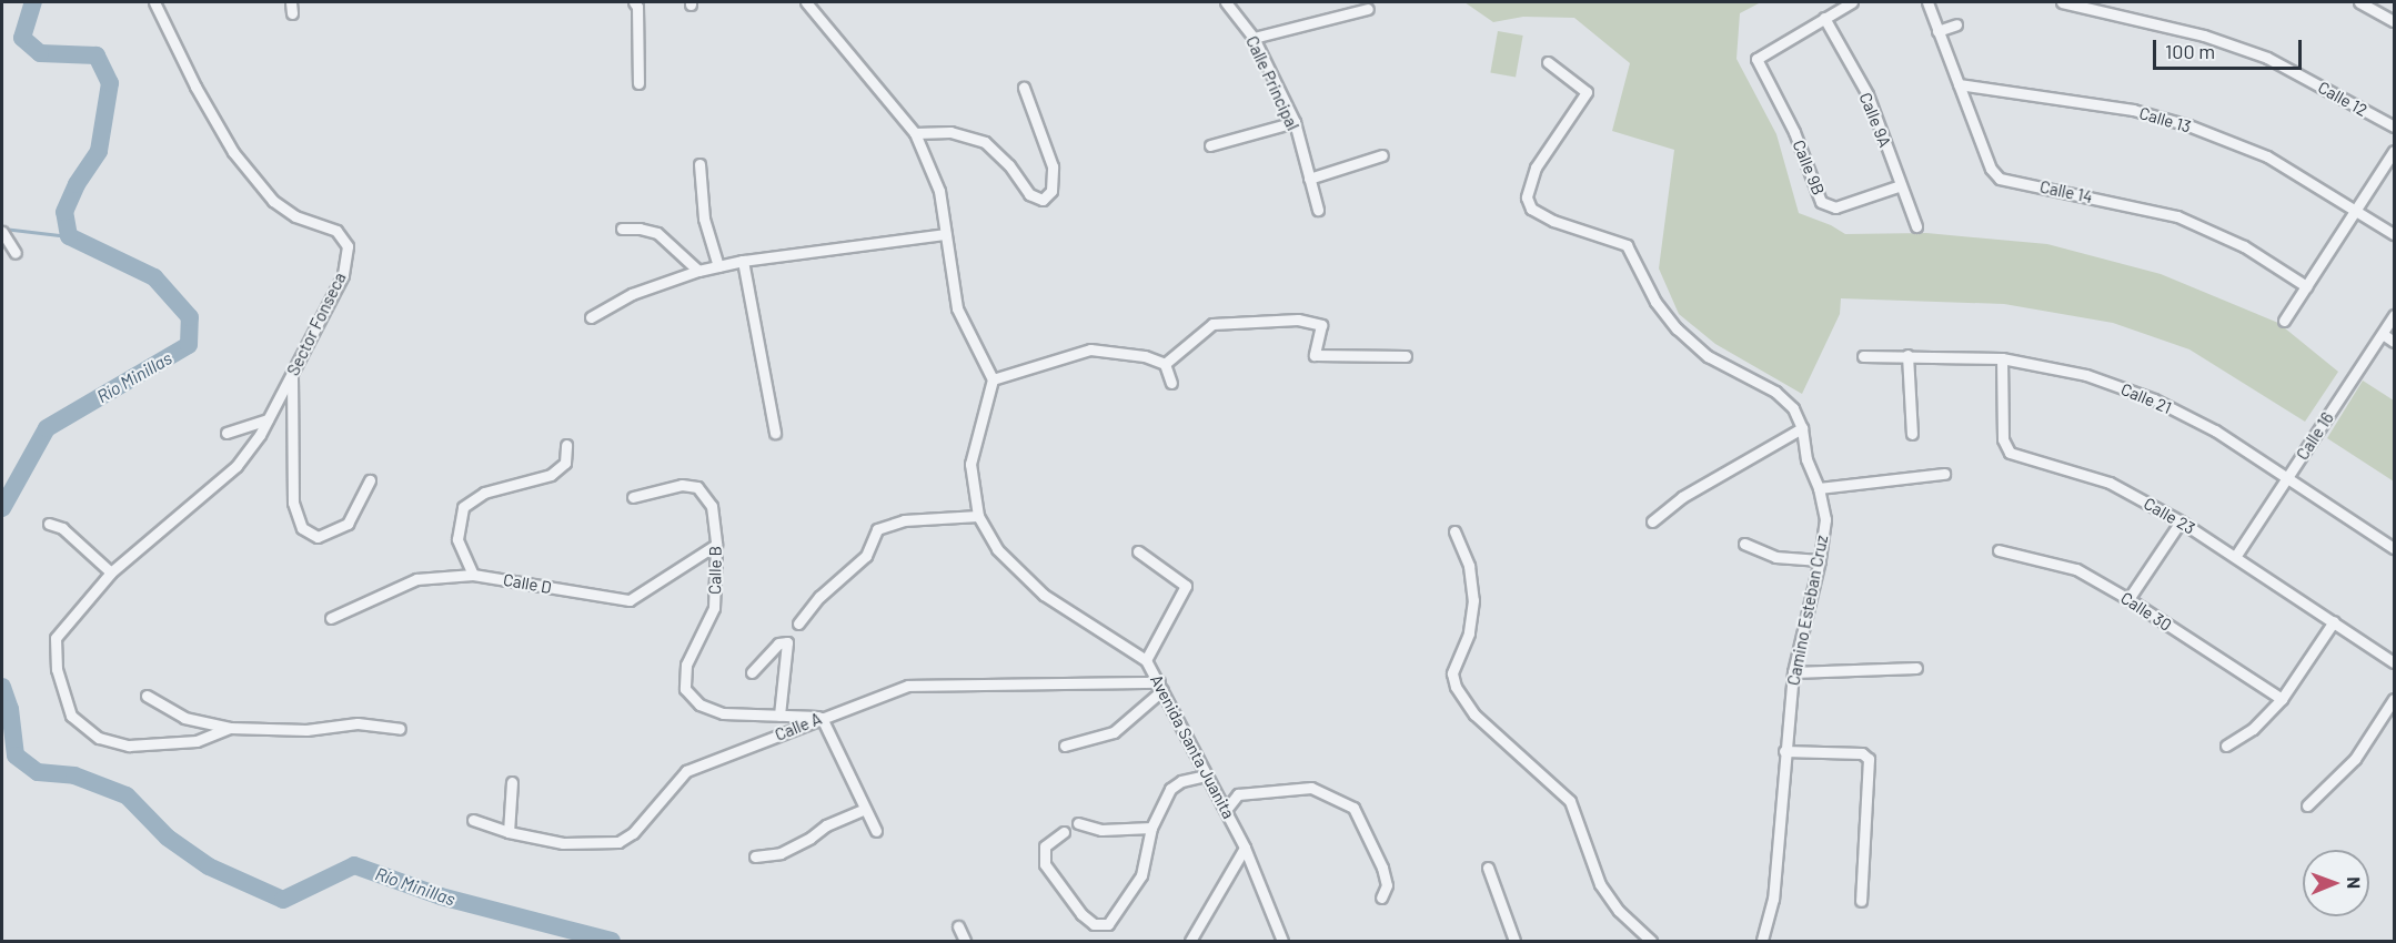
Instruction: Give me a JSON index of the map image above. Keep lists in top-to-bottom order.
{
  "streets": {
    "street": [
      "Calle Principal",
      "Calle 12",
      "Calle 9A",
      "Calle 13",
      "Calle 9B",
      "Calle 14",
      "Sector Fonseca",
      "Calle 21",
      "Calle 16",
      "Calle 23",
      "Calle B",
      "Calle D",
      "Camino Esteban Cruz",
      "Calle 30",
      "Calle A",
      "Avenida Santa Juanita"
    ]
  },
  "crossings": [
    ["Calle 9A", "Calle 9B"],
    ["Calle 13", "Calle 14"],
    ["Calle 21", "Calle 16"],
    ["Calle 21", "Calle 23"],
    ["Calle 16", "Calle 23"],
    ["Calle B", "Calle D"],
    ["Calle B", "Calle A"],
    ["Calle A", "Avenida Santa Juanita"]
  ],
  "water": ["Río Minillas"],
  "scale_bar": "100 m",
  "north": "right"
}
